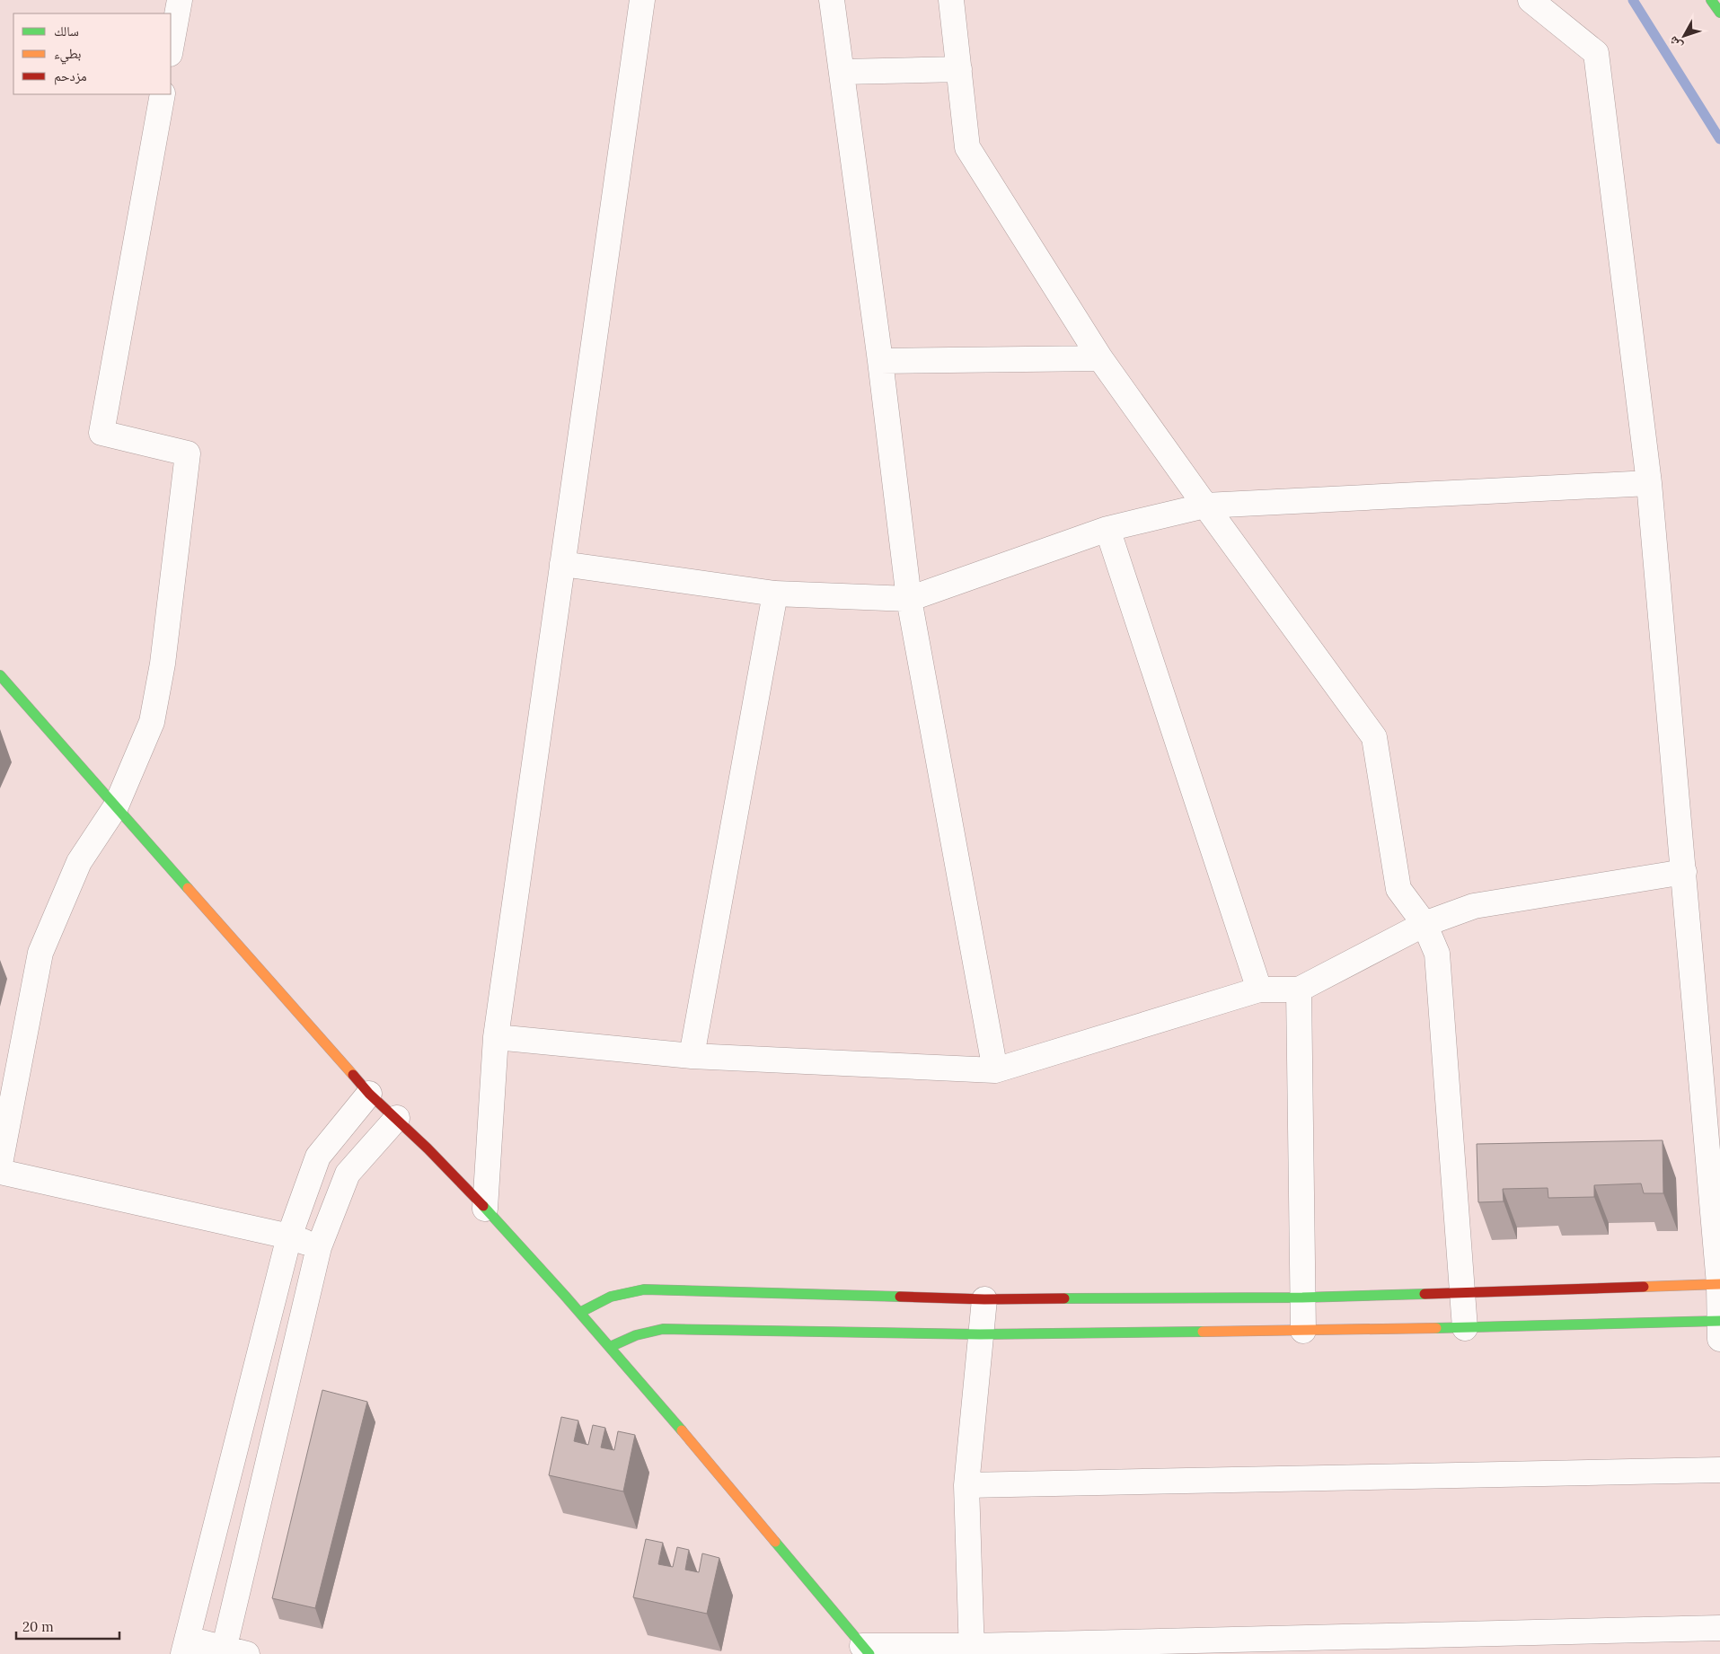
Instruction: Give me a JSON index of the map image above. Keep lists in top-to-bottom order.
{
  "legend": ["سالك", "بطيء", "مزدحم"],
  "scale_bar": "20 m",
  "north": "bottom left"
}
